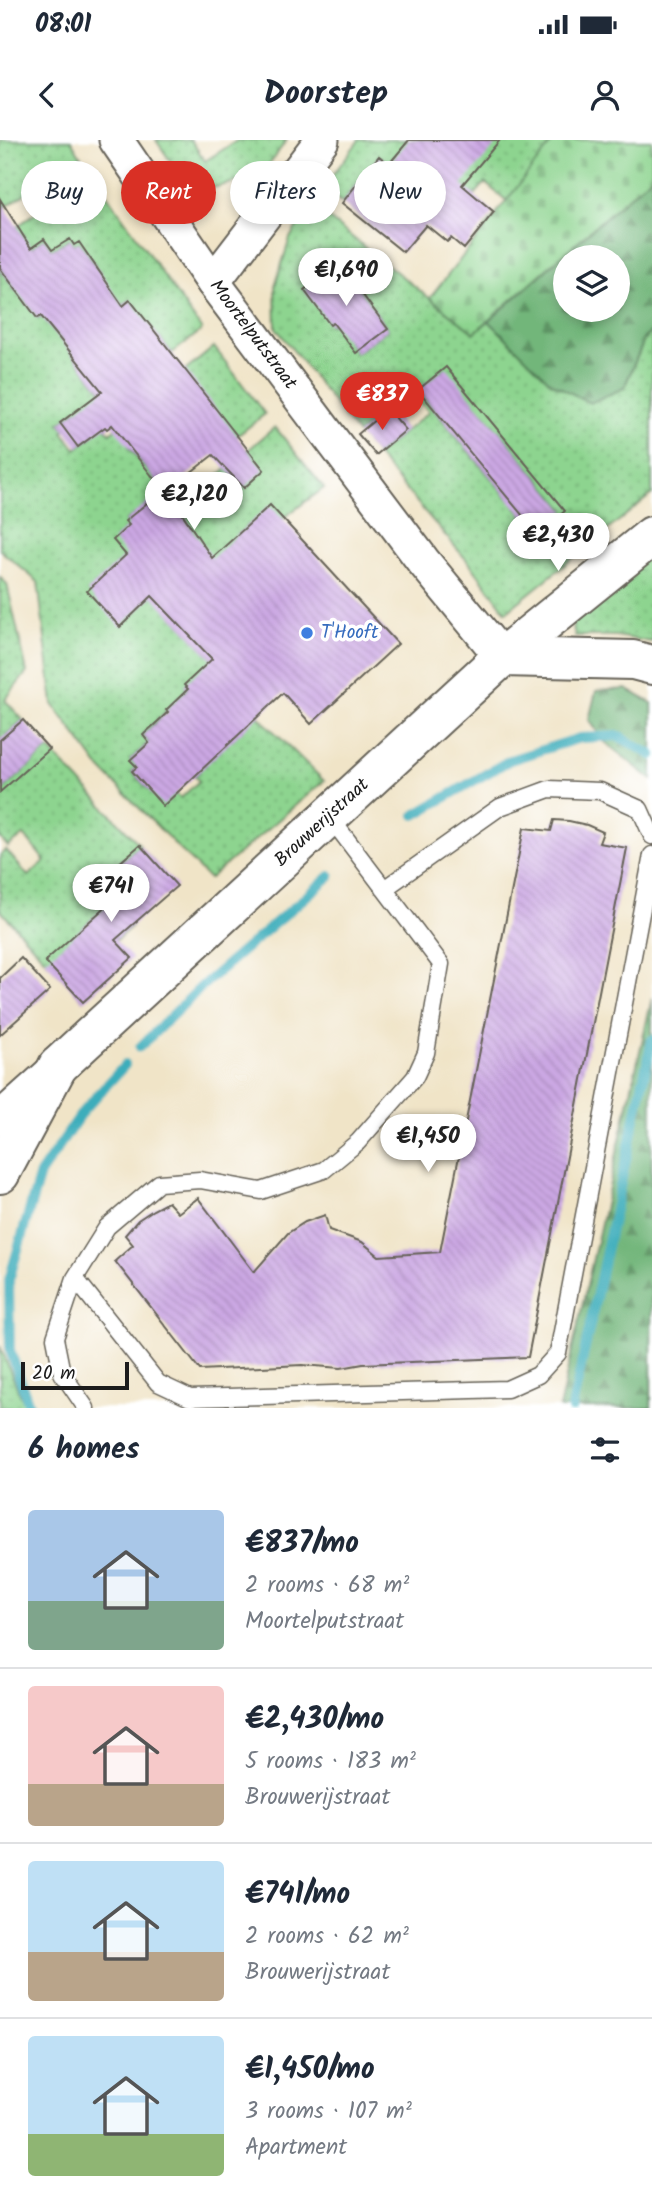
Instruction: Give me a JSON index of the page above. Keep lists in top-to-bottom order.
{
  "streets": {
    "main road": ["Brouwerijstraat"],
    "street": ["Moortelputstraat"]
  },
  "crossings": [
    ["Moortelputstraat", "Brouwerijstraat"]
  ],
  "places": ["T'Hooft"],
  "scale_bar": "20 m",
  "page": {
    "status": "08:01",
    "header": "Doorstep",
    "chip": [
      "Buy",
      "Rent",
      "Filters",
      "New"
    ],
    "price": [
      "€1,690",
      "€837",
      "€2,120",
      "€2,430",
      "€741",
      "€1,450"
    ],
    "scale": "20 m",
    "heading": "6 homes",
    "list": [
      {
        "name": "€837/mo",
        "note": "2 rooms · 68 m² · Moortelputstraat"
      },
      {
        "name": "€2,430/mo",
        "note": "5 rooms · 183 m² · Brouwerijstraat"
      },
      {
        "name": "€741/mo",
        "note": "2 rooms · 62 m² · Brouwerijstraat"
      },
      {
        "name": "€1,450/mo",
        "note": "3 rooms · 107 m² · Apartment"
      }
    ]
  }
}
